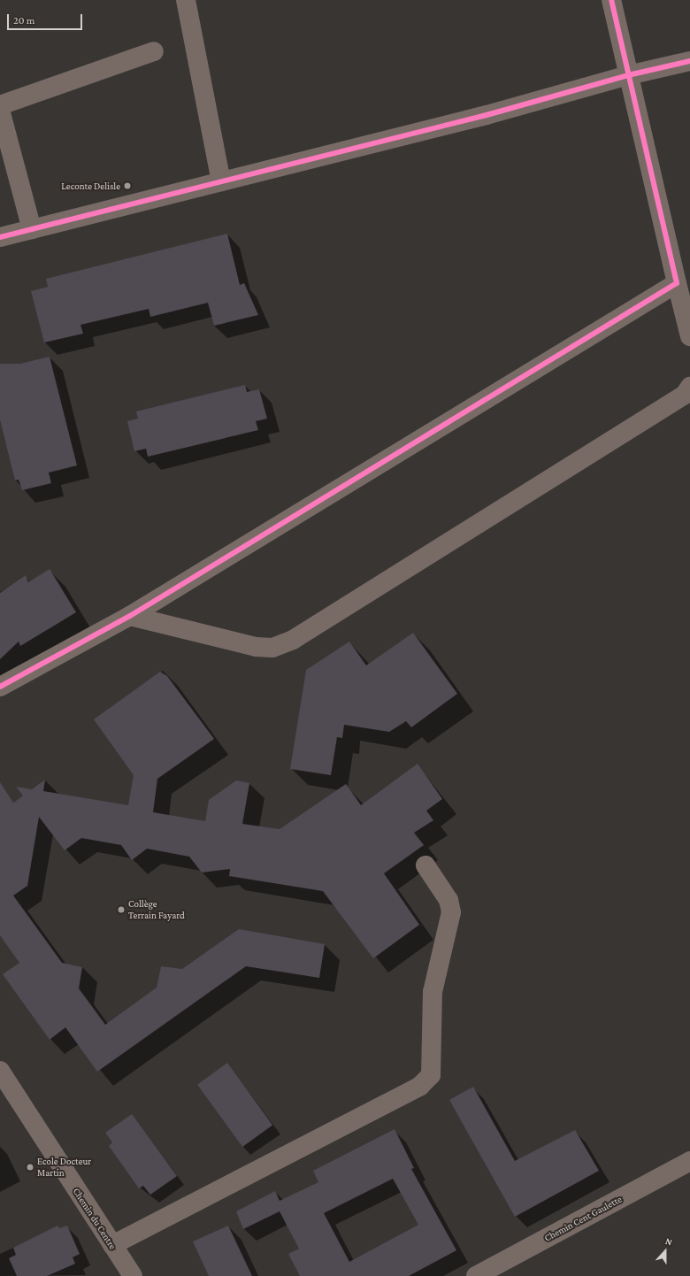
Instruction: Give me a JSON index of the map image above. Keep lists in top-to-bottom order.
{
  "streets": {
    "street": ["Chemin du Centre", "Chemin Cent Gaulette"]
  },
  "places": ["Leconte Delisle", "Collège Terrain Fayard", "Ecole Docteur Martin"],
  "scale_bar": "20 m",
  "north": "top"
}
